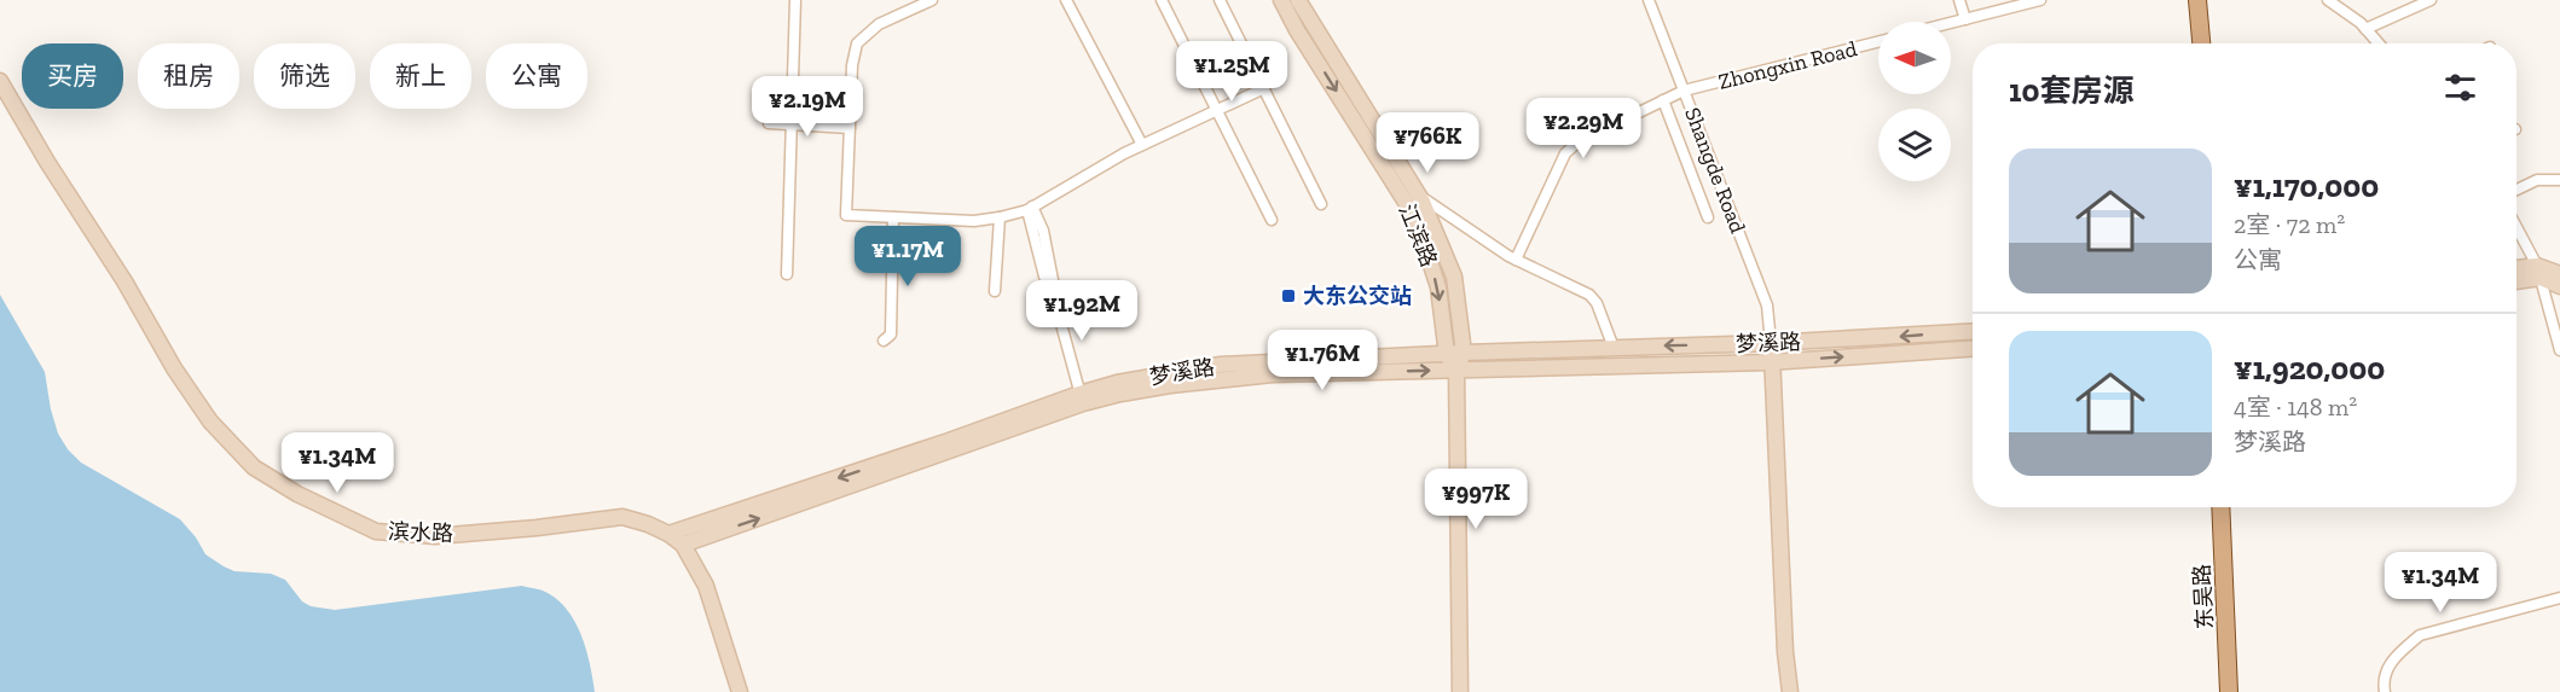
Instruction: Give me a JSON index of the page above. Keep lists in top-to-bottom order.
{
  "streets": {
    "main road": [
      "江滨路",
      "梦溪路",
      "滨水路",
      "东吴路"
    ],
    "street": ["Zhongxin Road", "Shangde Road"]
  },
  "crossings": [
    ["Zhongxin Road", "Shangde Road"],
    ["Shangde Road", "梦溪路"],
    ["江滨路", "梦溪路"],
    ["梦溪路", "滨水路"]
  ],
  "places": {
    "transit": ["大东公交站"]
  },
  "north": "left",
  "page": {
    "price": [
      "¥1.25M",
      "¥2.19M",
      "¥2.29M",
      "¥766K",
      "¥1.17M",
      "¥1.92M",
      "¥1.76M",
      "¥1.34M",
      "¥997K",
      "¥1.34M"
    ],
    "chip": [
      "买房",
      "租房",
      "筛选",
      "新上",
      "公寓"
    ],
    "heading": "10套房源",
    "list": [
      {
        "name": "¥1,170,000",
        "note": "2室 · 72 m² · 公寓"
      },
      {
        "name": "¥1,920,000",
        "note": "4室 · 148 m² · 梦溪路"
      }
    ]
  }
}
